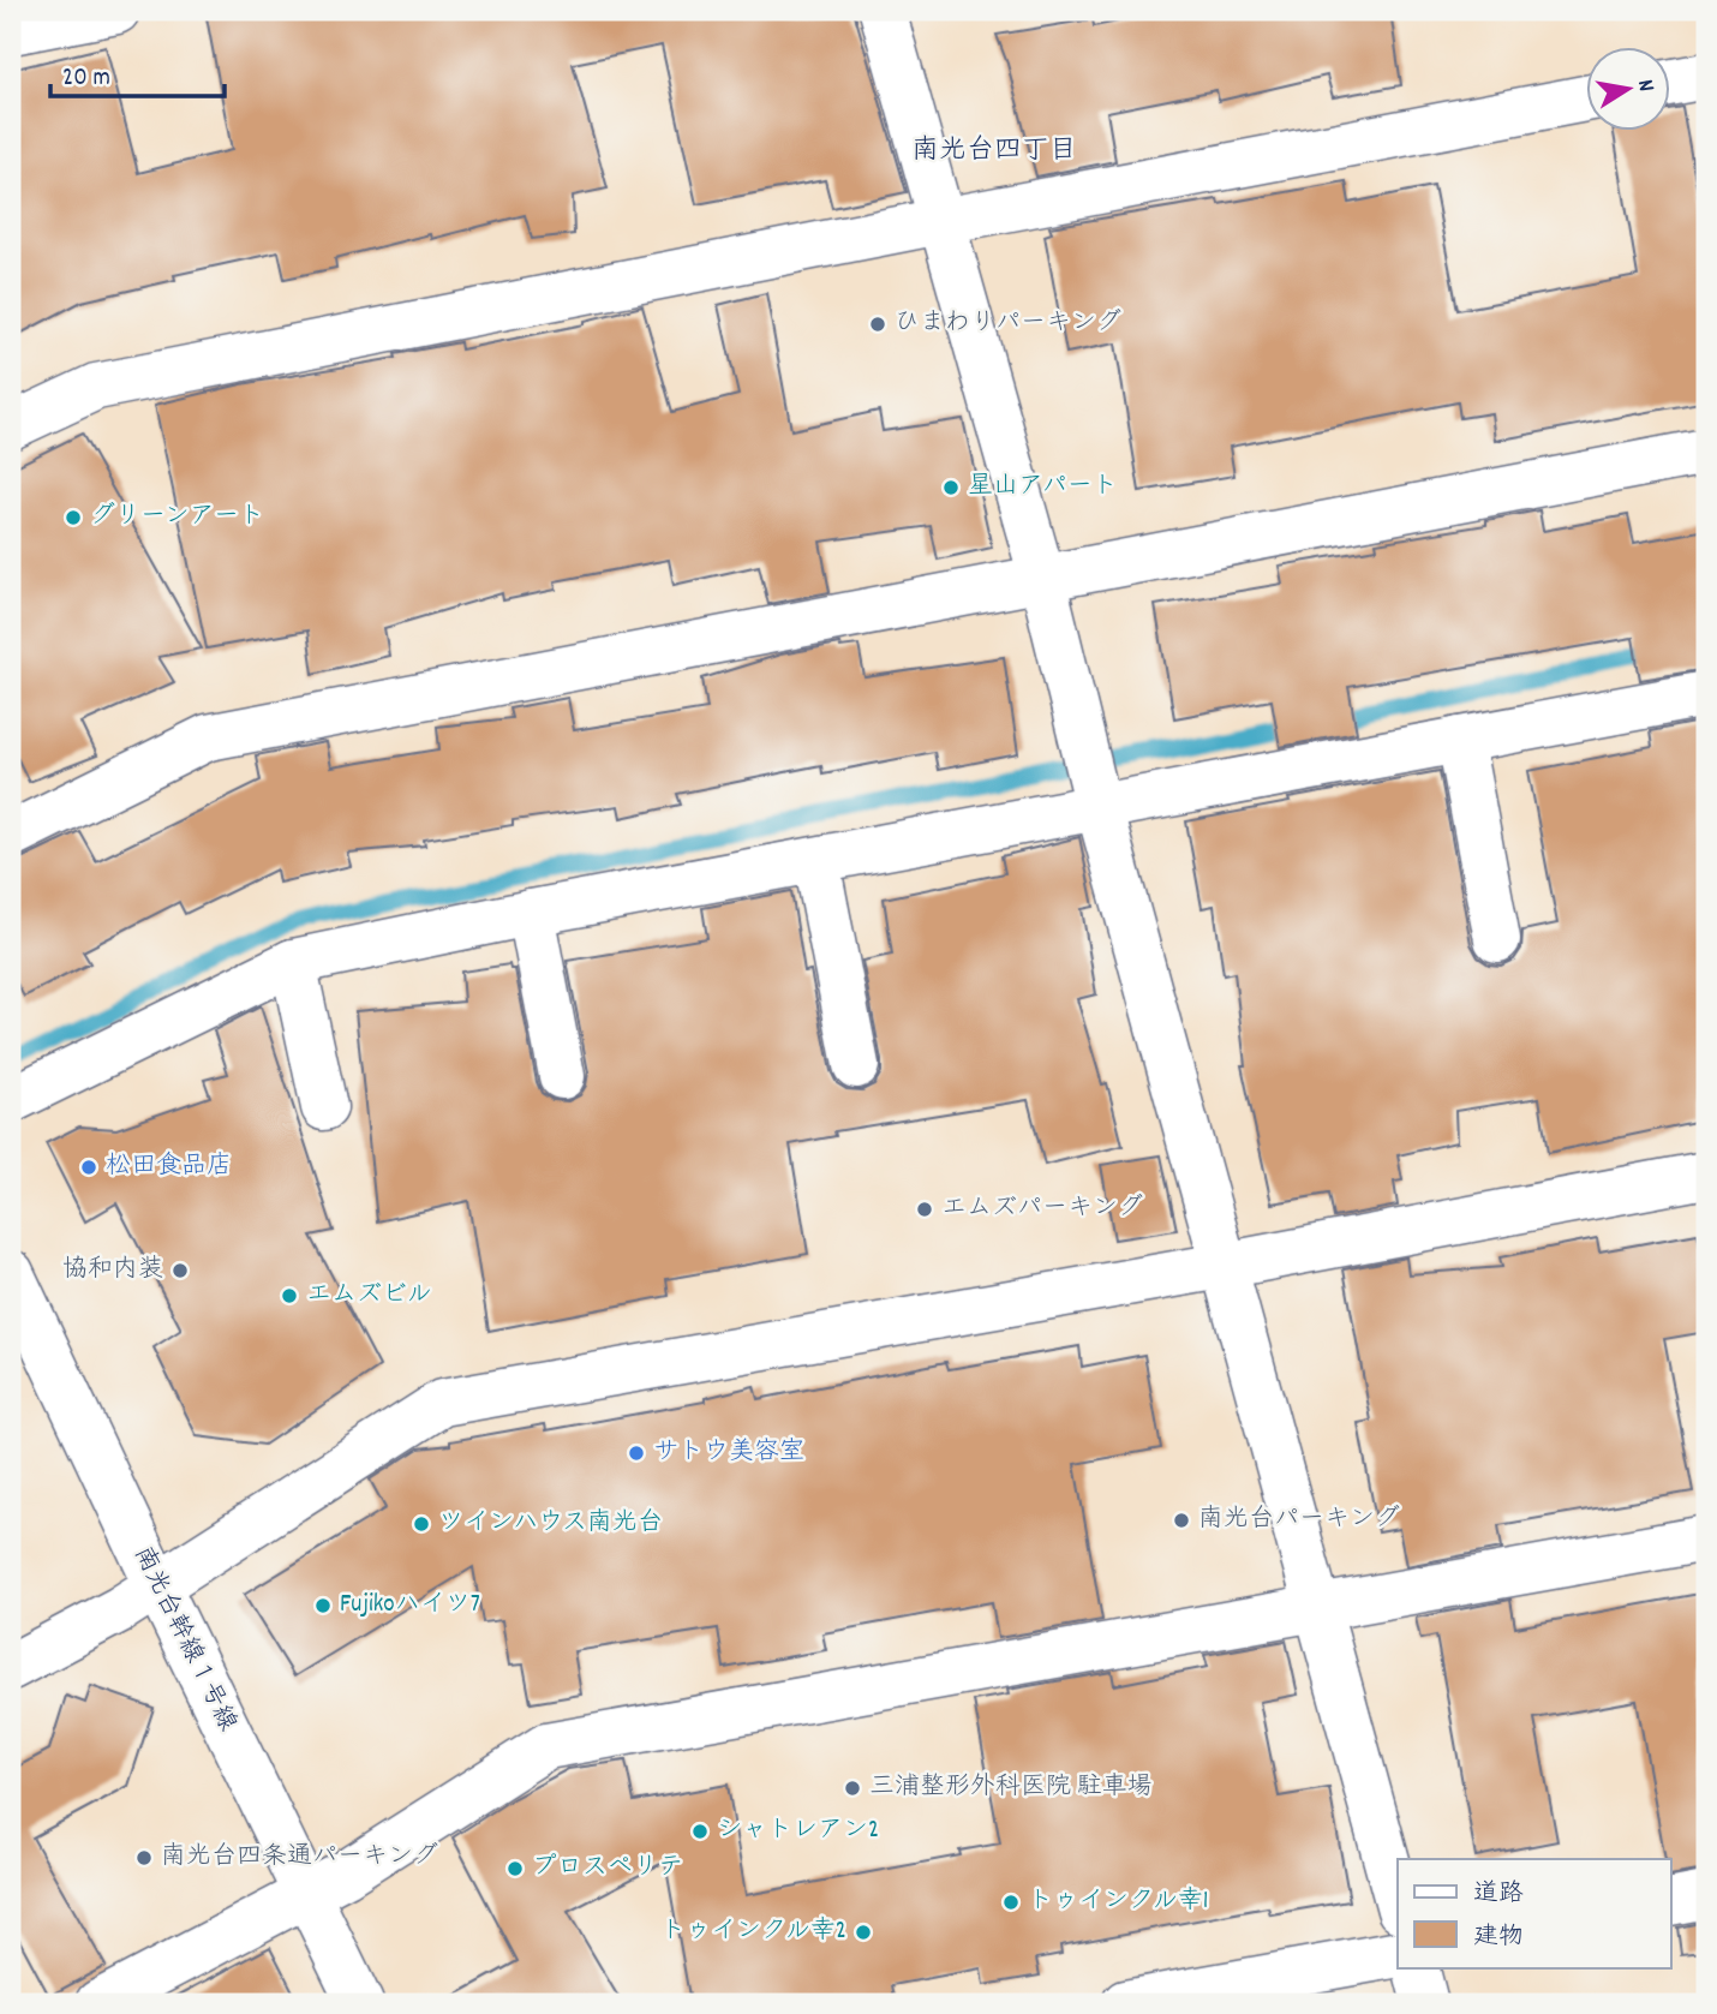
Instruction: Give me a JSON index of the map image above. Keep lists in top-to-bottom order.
{
  "streets": {
    "street": ["南光台幹線１号線"]
  },
  "districts": ["南光台四丁目"],
  "places": [
    "ひまわりパーキング",
    "星山アパート",
    "グリーンアート",
    "松田食品店",
    "エムズパーキング",
    "協和内装",
    "エムズビル",
    "サトウ美容室",
    "南光台パーキング",
    "ツインハウス南光台",
    "Fujikoハイツ7",
    "三浦整形外科医院 駐車場",
    "シャトレアン2",
    "南光台四条通パーキング",
    "プロスペリテ",
    "トゥインクル幸1",
    "トゥインクル幸2"
  ],
  "legend": ["道路", "建物"],
  "scale_bar": "20 m",
  "north": "right"
}
